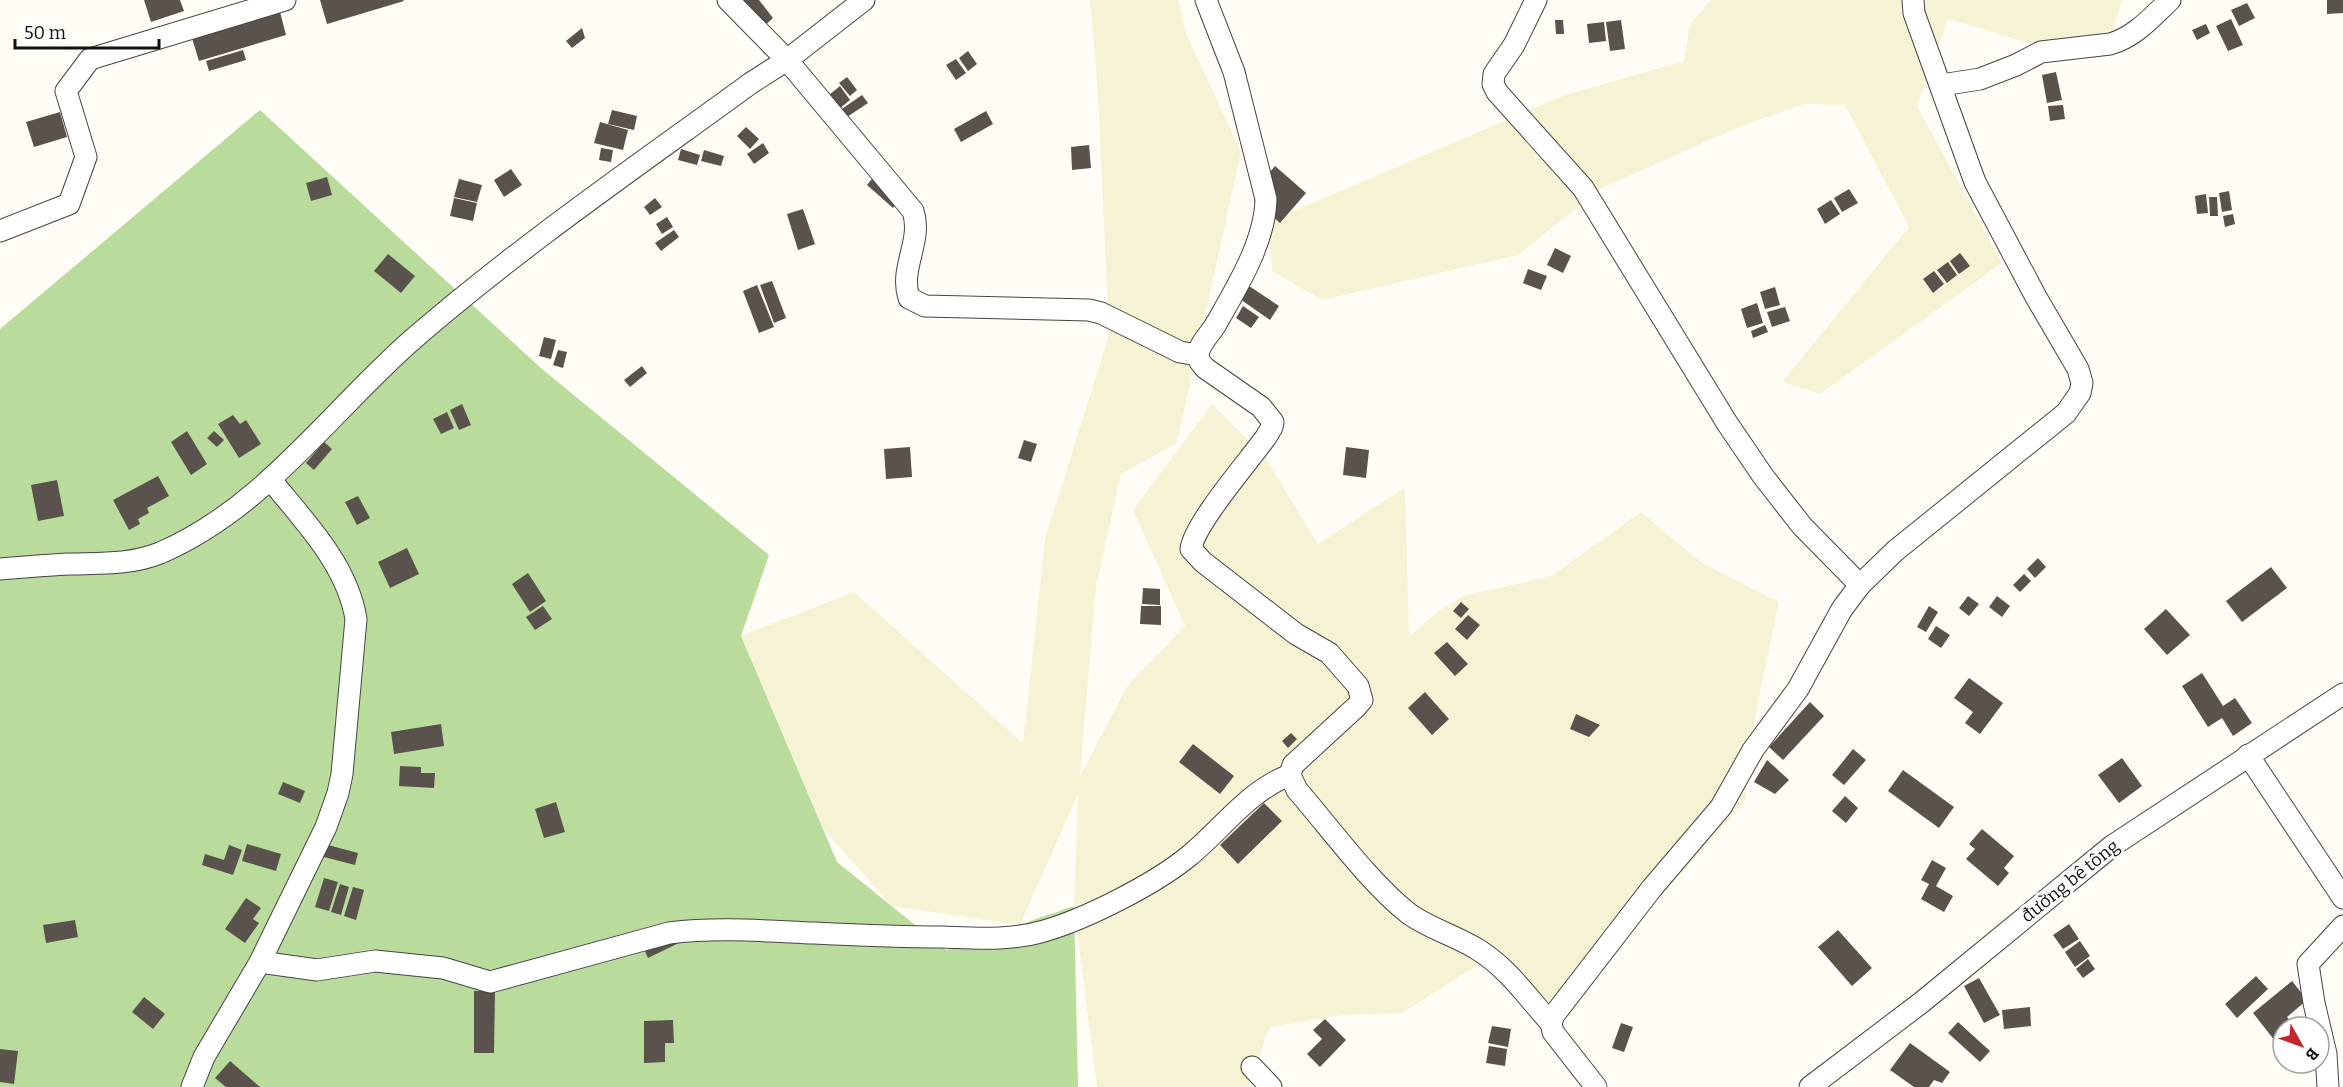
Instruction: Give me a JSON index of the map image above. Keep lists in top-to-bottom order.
{
  "streets": {
    "street": ["đường bê tông"]
  },
  "scale_bar": "50 m",
  "north": "bottom right"
}
